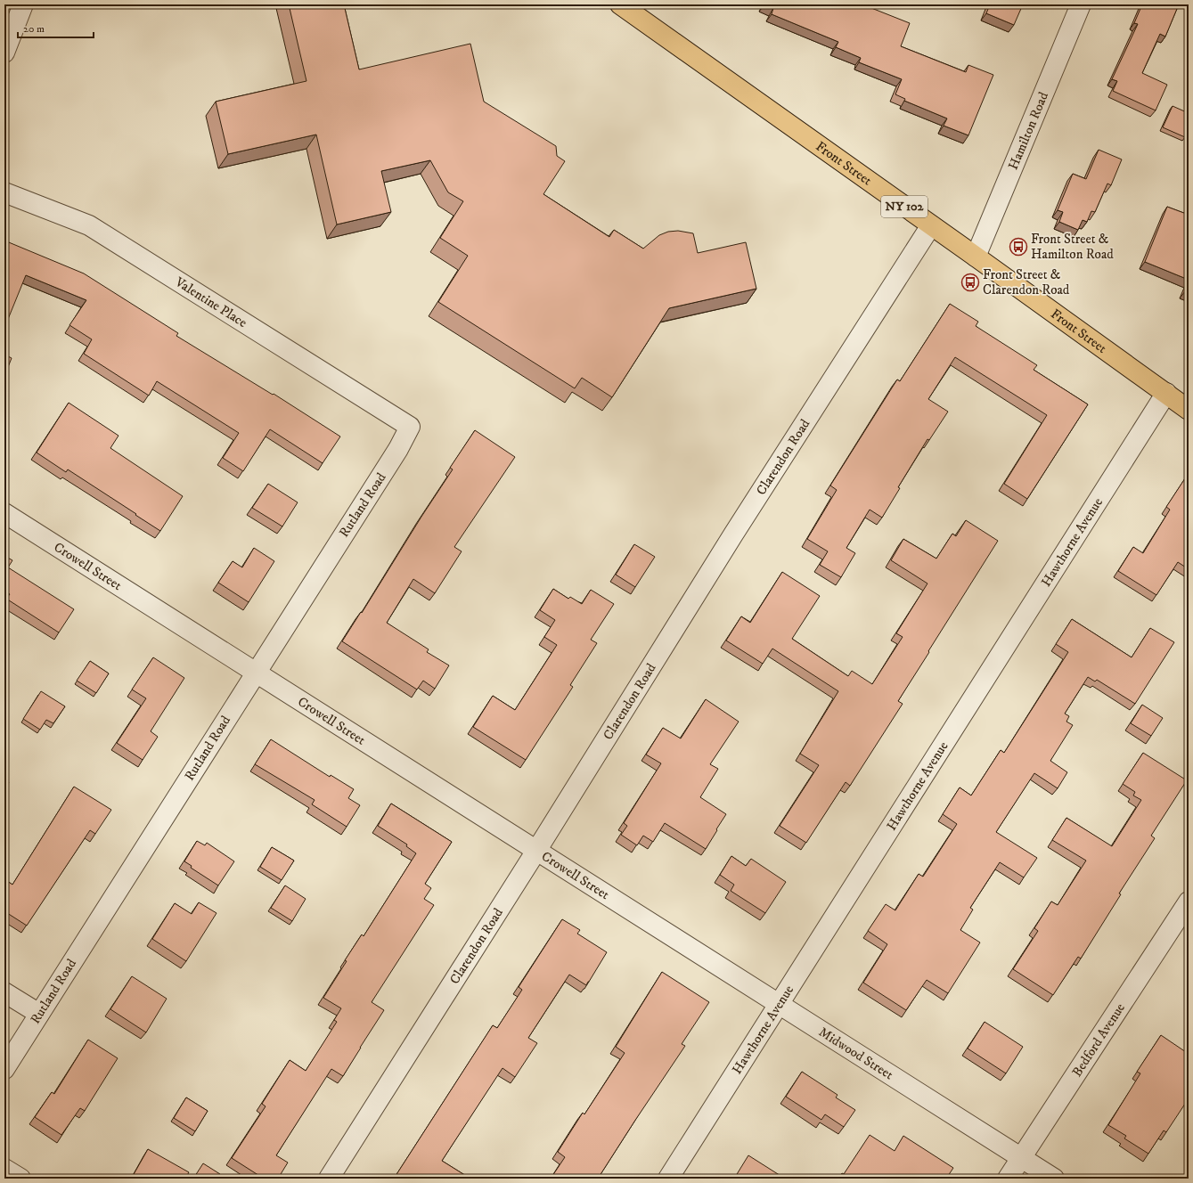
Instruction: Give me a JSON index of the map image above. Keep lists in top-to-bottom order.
{
  "streets": {
    "main road": ["Front Street", "NY 102"],
    "street": [
      "Hamilton Road",
      "Valentine Place",
      "Clarendon Road",
      "Rutland Road",
      "Hawthorne Avenue",
      "Crowell Street",
      "Bedford Avenue",
      "Midwood Street"
    ]
  },
  "crossings": [
    ["Hamilton Road", "Front Street"],
    ["Front Street", "Clarendon Road"],
    ["Front Street", "Hawthorne Avenue"],
    ["Valentine Place", "Rutland Road"],
    ["Clarendon Road", "Crowell Street"],
    ["Rutland Road", "Crowell Street"],
    ["Hawthorne Avenue", "Midwood Street"],
    ["Crowell Street", "Midwood Street"],
    ["Bedford Avenue", "Midwood Street"]
  ],
  "places": {
    "bus stop": ["Front Street & Hamilton Road", "Front Street & Clarendon Road"]
  },
  "scale_bar": "20 m"
}
